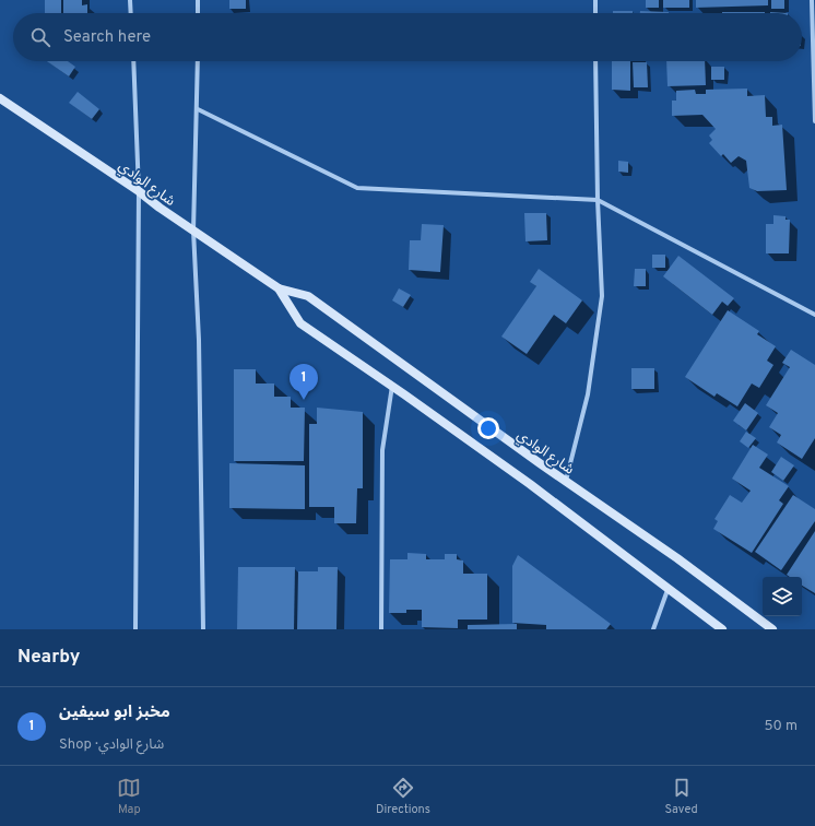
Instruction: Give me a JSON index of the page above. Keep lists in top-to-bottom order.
{
  "streets": {
    "main road": ["شارع الوادي"]
  },
  "page": {
    "search": "Search here",
    "pins": "1",
    "heading": "Nearby",
    "list": [
      {
        "mark": "1",
        "name": "مخبز ابو سيفين",
        "note": "Shop · شارع الوادي",
        "value": "50 m"
      }
    ],
    "nav": ["Map", "Directions", "Saved"]
  }
}
